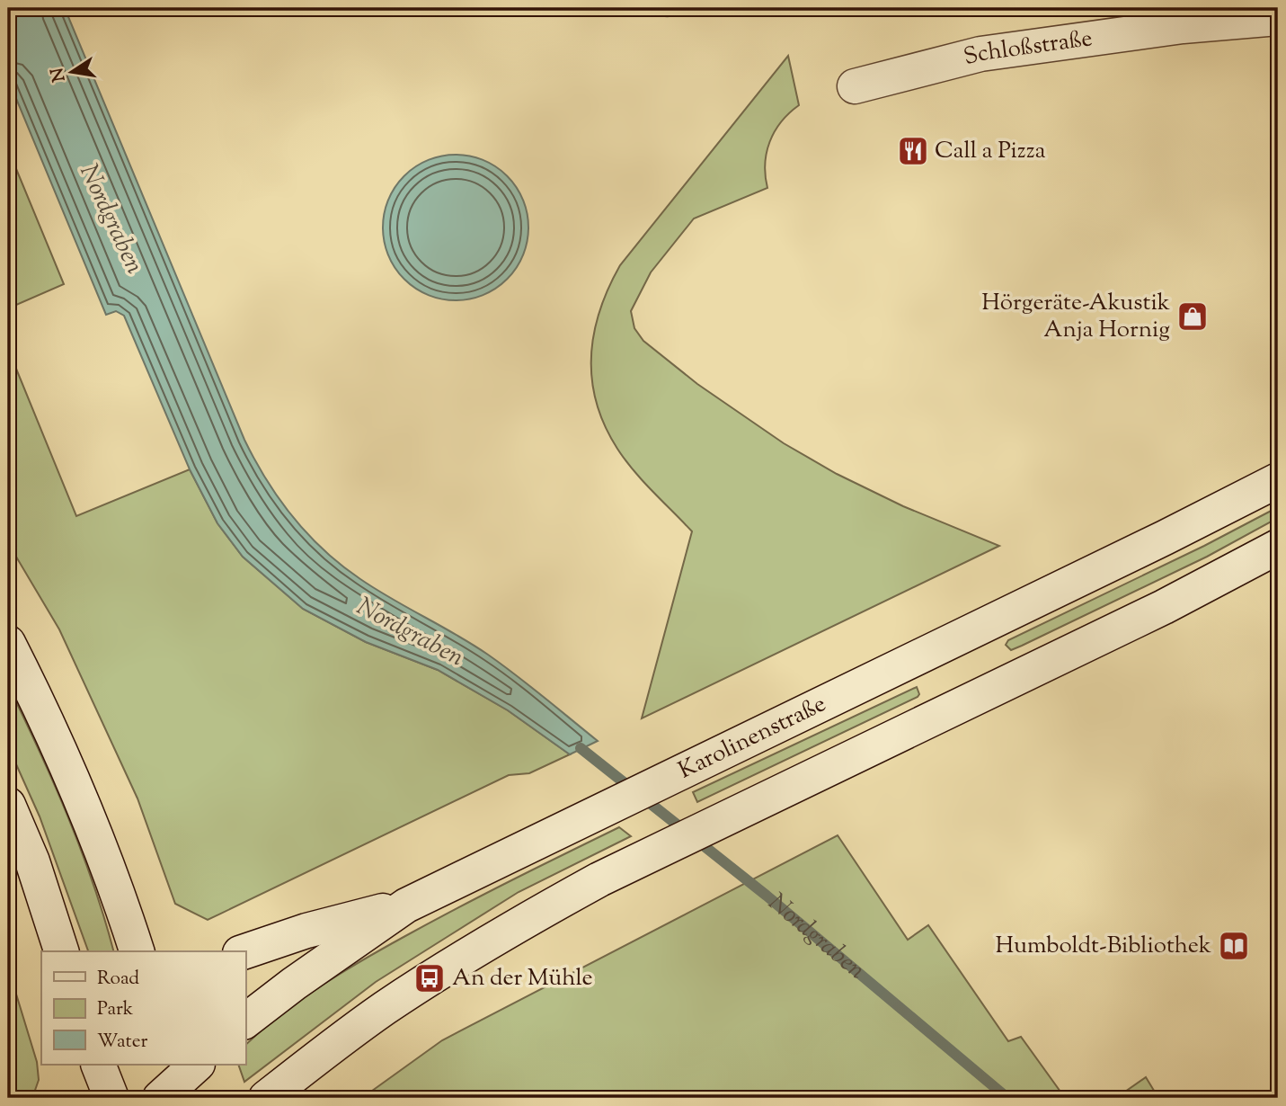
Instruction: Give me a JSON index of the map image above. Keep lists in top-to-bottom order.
{
  "streets": {
    "main road": ["Schloßstraße", "Karolinenstraße"]
  },
  "water": ["Nordgraben"],
  "places": {
    "restaurant": ["Call a Pizza"],
    "shop": ["Hörgeräte-Akustik Anja Hornig"],
    "library": ["Humboldt-Bibliothek"],
    "bus stop": ["An der Mühle"]
  },
  "legend": ["Road", "Park", "Water"],
  "north": "left"
}
